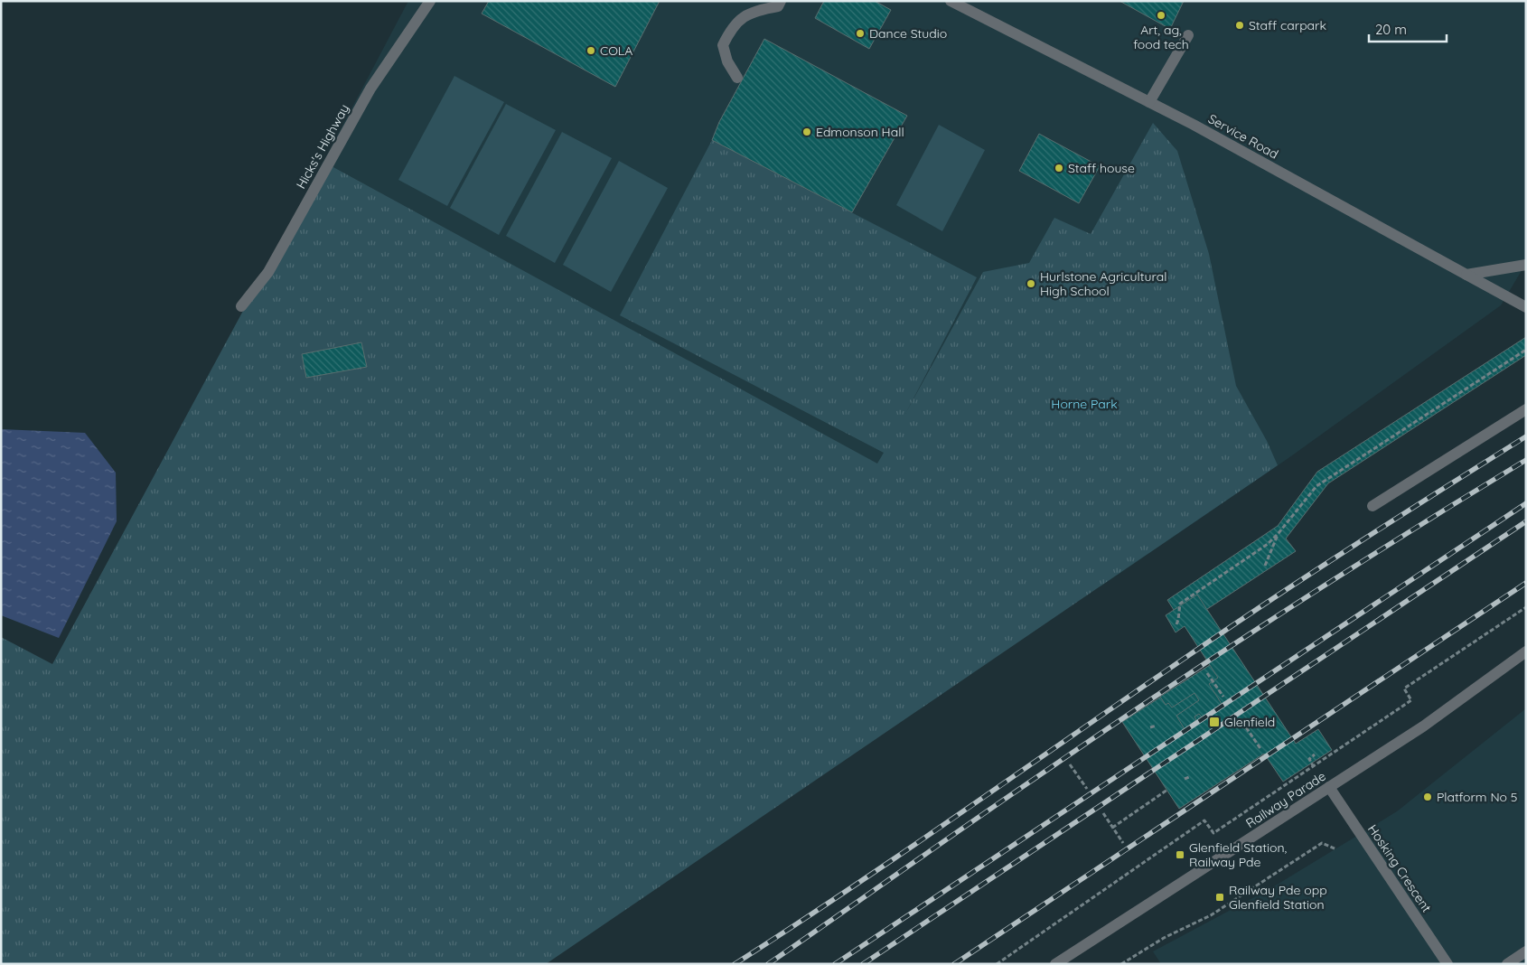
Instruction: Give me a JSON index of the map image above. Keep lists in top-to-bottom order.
{
  "streets": {
    "street": [
      "Service Road",
      "Hicks's Highway",
      "Railway Parade",
      "Hosking Crescent"
    ]
  },
  "crossings": [
    ["Railway Parade", "Hosking Crescent"]
  ],
  "parks": ["Horne Park"],
  "places": {
    "other": [
      "Art, ag, food tech",
      "Staff carpark",
      "Dance Studio",
      "COLA",
      "Edmonson Hall",
      "Staff house",
      "Hurlstone Agricultural High School",
      "Platform No 5"
    ],
    "transit": ["Glenfield", "Glenfield Station, Railway Pde", "Railway Pde opp Glenfield Station"]
  },
  "scale_bar": "20 m"
}
